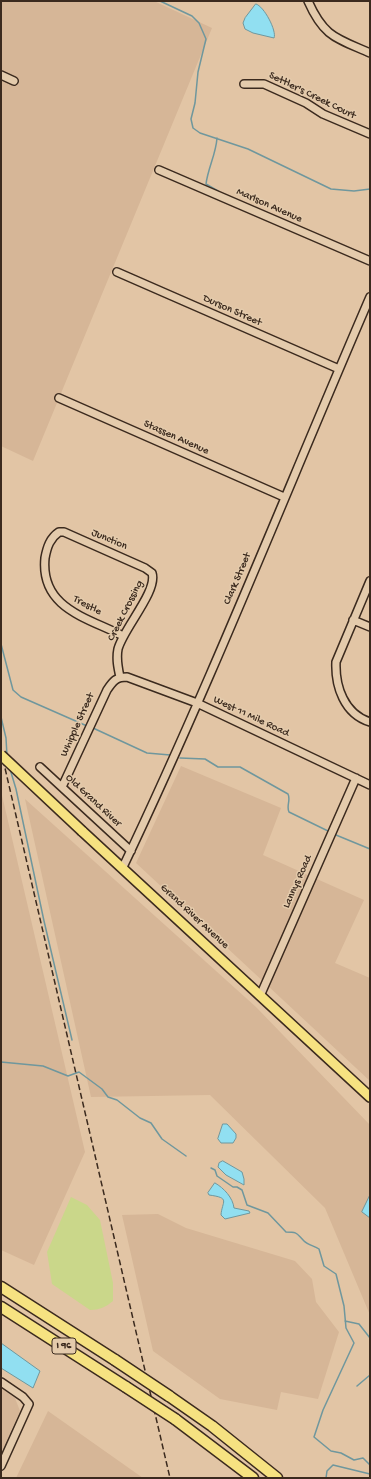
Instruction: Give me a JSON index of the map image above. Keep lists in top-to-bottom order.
{
  "streets": {
    "highway": ["I 96"],
    "main road": ["Grand River Avenue"],
    "street": [
      "Settler's Creek Court",
      "Marlson Avenue",
      "Durson Street",
      "Stassen Avenue",
      "Junction",
      "Clark Street",
      "Trestle",
      "Creek Crossing",
      "West 11 Mile Road",
      "Whipple Street",
      "Old Grand River",
      "Lannys Road"
    ]
  },
  "crossings": [
    ["Durson Street", "Clark Street"],
    ["Stassen Avenue", "Clark Street"],
    ["Junction", "Trestle"],
    ["Junction", "Creek Crossing"],
    ["Clark Street", "West 11 Mile Road"],
    ["Clark Street", "Old Grand River"],
    ["Clark Street", "Grand River Avenue"],
    ["Trestle", "Creek Crossing"],
    ["Creek Crossing", "West 11 Mile Road"],
    ["Creek Crossing", "Whipple Street"],
    ["West 11 Mile Road", "Whipple Street"],
    ["West 11 Mile Road", "Lannys Road"],
    ["Whipple Street", "Old Grand River"],
    ["Lannys Road", "Grand River Avenue"]
  ]
}
